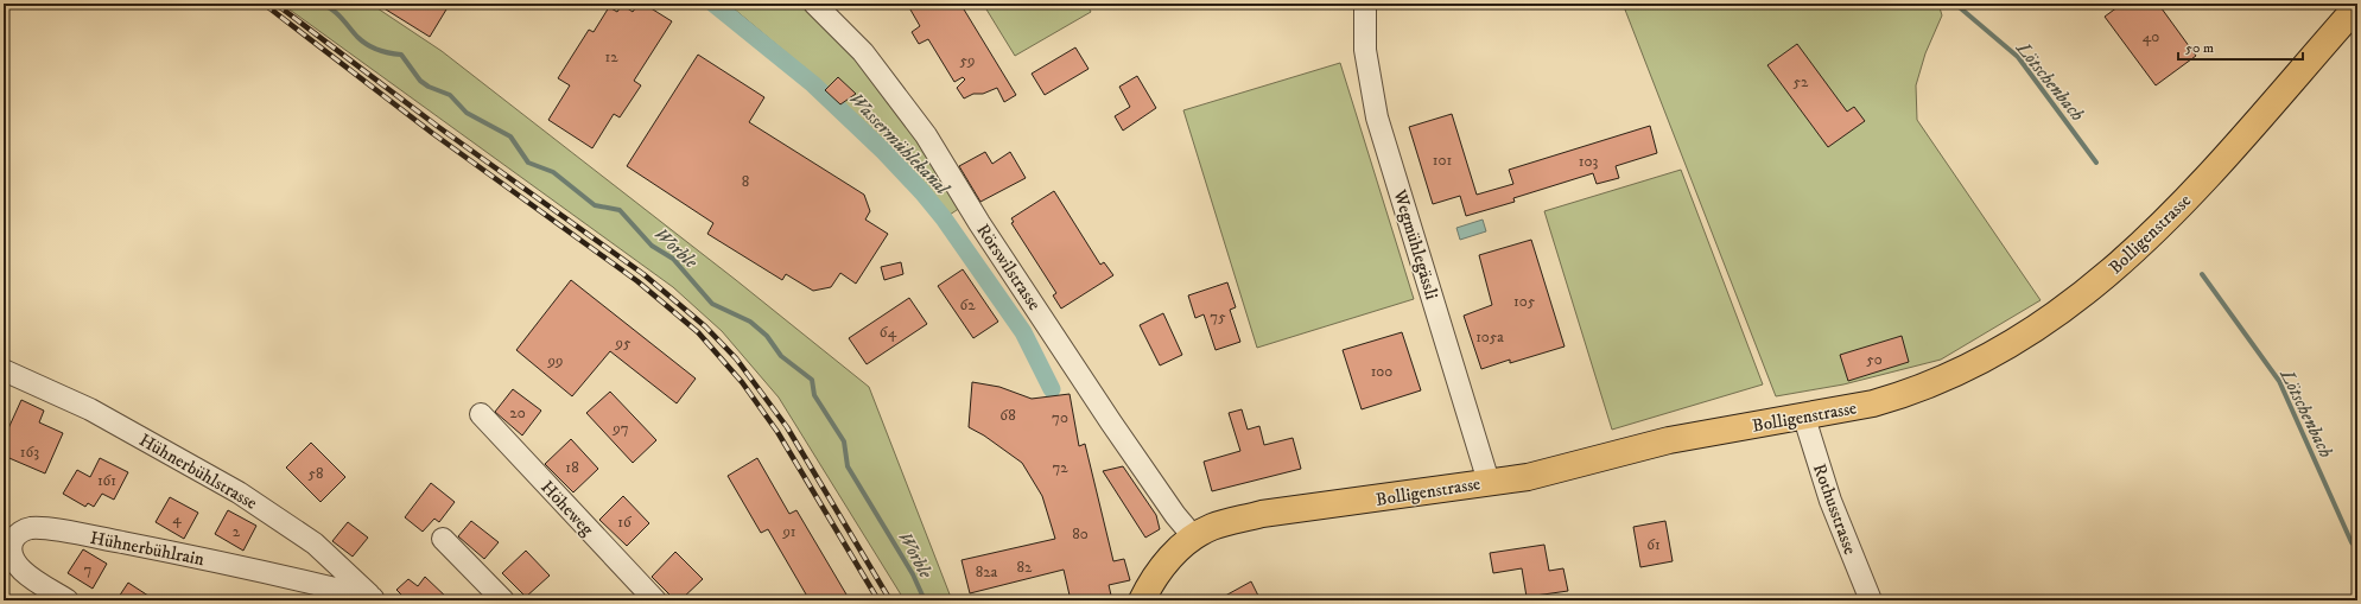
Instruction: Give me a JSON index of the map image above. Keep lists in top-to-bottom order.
{
  "streets": {
    "main road": ["Bolligenstrasse"],
    "street": [
      "Wegmühlegässli",
      "Rörswilstrasse",
      "Hühnerbühlstrasse",
      "Höheweg",
      "Rothusstrasse",
      "Hühnerbühlrain"
    ]
  },
  "crossings": [
    ["Bolligenstrasse", "Wegmühlegässli"],
    ["Bolligenstrasse", "Rörswilstrasse"],
    ["Bolligenstrasse", "Rothusstrasse"],
    ["Hühnerbühlstrasse", "Hühnerbühlrain"]
  ],
  "water": ["Lötschenbach", "Wassermühlekanal", "Worble"],
  "house_numbers": [
    "40",
    "12",
    "59",
    "52",
    "101",
    "103",
    "8",
    "105",
    "62",
    "75",
    "64",
    "105a",
    "95",
    "50",
    "99",
    "100",
    "20",
    "68",
    "70",
    "97",
    "163",
    "18",
    "72",
    "58",
    "161",
    "4",
    "16",
    "2",
    "91",
    "80",
    "61",
    "82",
    "7",
    "82a"
  ],
  "scale_bar": "50 m"
}
